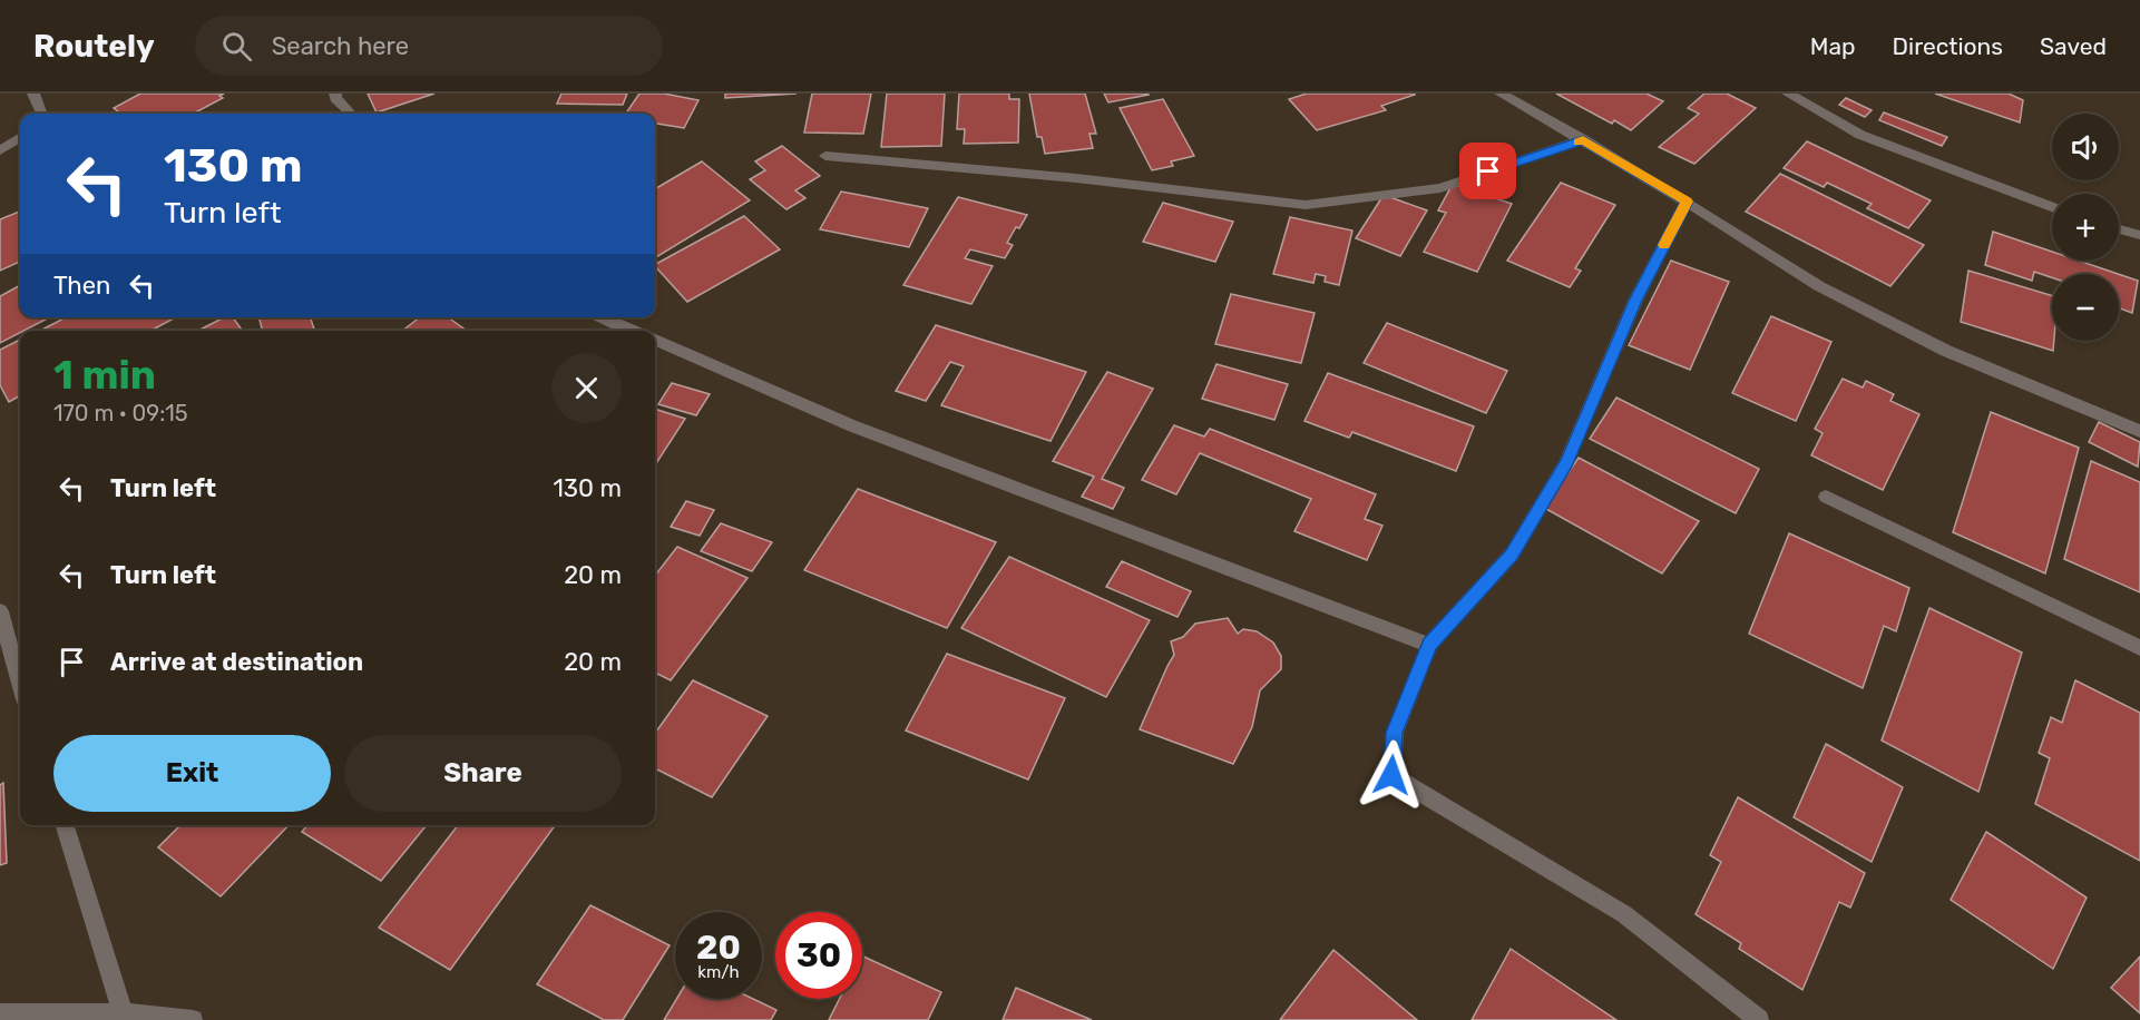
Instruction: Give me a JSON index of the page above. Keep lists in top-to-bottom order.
{
  "page": {
    "header": "Routely",
    "search": "Search here",
    "nav": ["Map", "Directions", "Saved"],
    "map_buttons": ["+", "−"],
    "turn": ["130 m", "Turn left"],
    "then": "Then",
    "heading": ["1 min", "170 m · 09:15"],
    "list": [
      {
        "name": "Turn left",
        "value": "130 m"
      },
      {
        "name": "Turn left",
        "value": "20 m"
      },
      {
        "name": "Arrive at destination",
        "value": "20 m"
      }
    ],
    "buttons": ["Exit", "Share"],
    "speed": "20 km/h",
    "limit": "30"
  }
}
